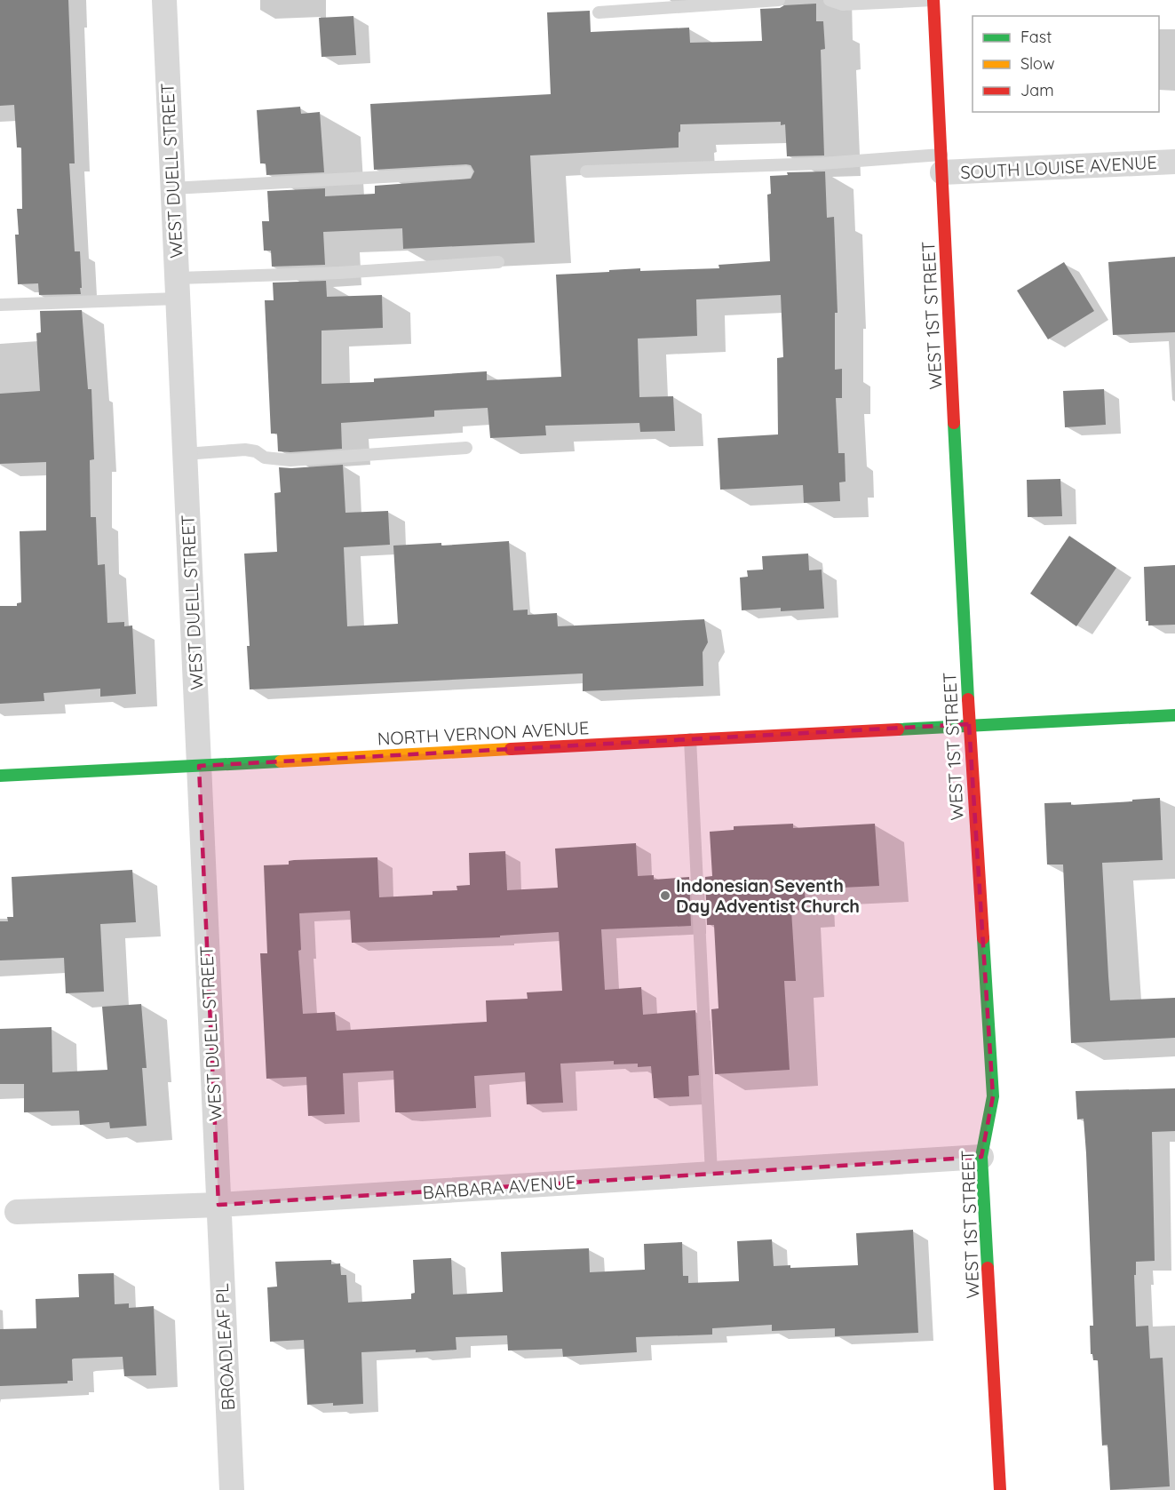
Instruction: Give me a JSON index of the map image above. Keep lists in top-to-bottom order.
{
  "streets": {
    "street": [
      "SOUTH LOUISE AVENUE",
      "WEST DUELL STREET",
      "WEST 1ST STREET",
      "NORTH VERNON AVENUE",
      "BARBARA AVENUE",
      "BROADLEAF PL"
    ]
  },
  "crossings": [
    ["SOUTH LOUISE AVENUE", "WEST 1ST STREET"],
    ["WEST DUELL STREET", "NORTH VERNON AVENUE"],
    ["WEST DUELL STREET", "BARBARA AVENUE"],
    ["WEST DUELL STREET", "BROADLEAF PL"],
    ["WEST 1ST STREET", "NORTH VERNON AVENUE"],
    ["WEST 1ST STREET", "BARBARA AVENUE"],
    ["BARBARA AVENUE", "BROADLEAF PL"]
  ],
  "places": ["Indonesian Seventh Day Adventist Church"],
  "legend": ["Fast", "Slow", "Jam"]
}
